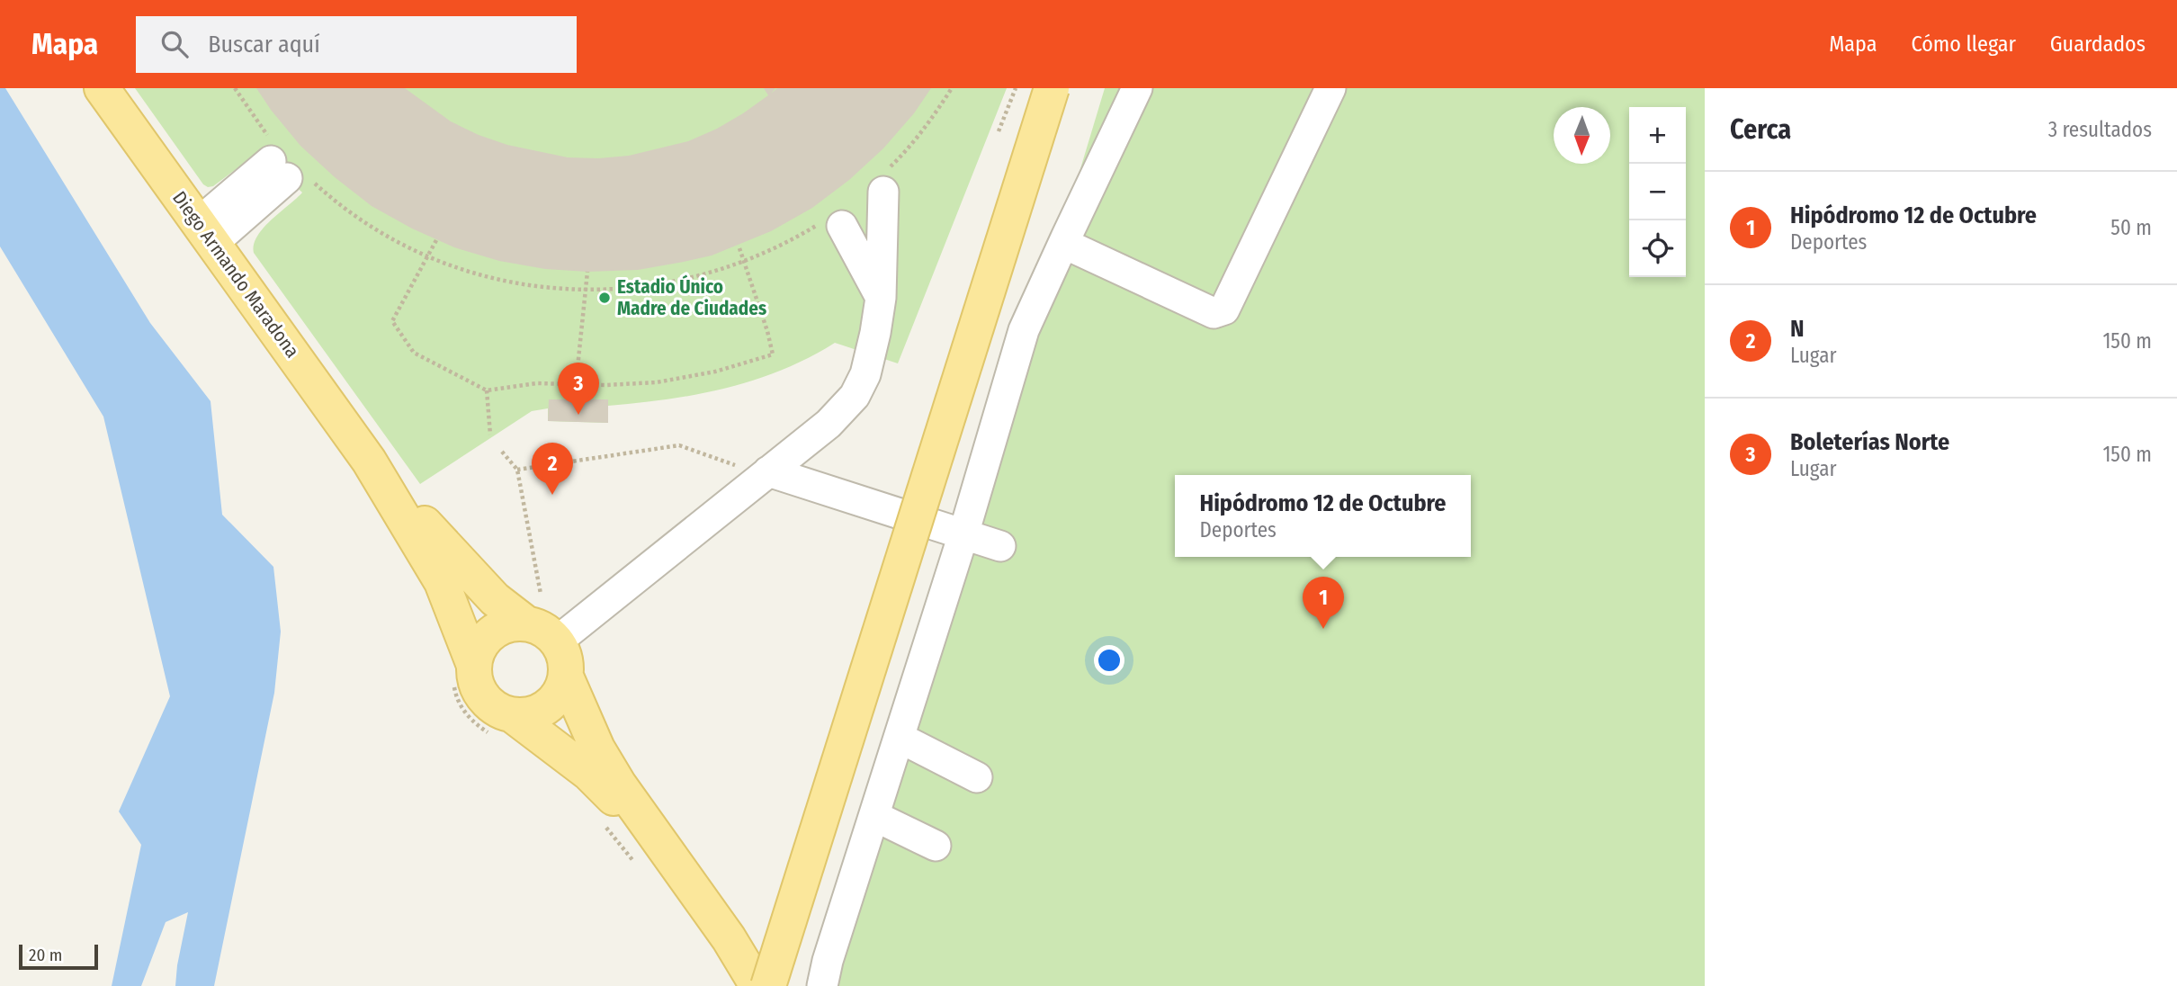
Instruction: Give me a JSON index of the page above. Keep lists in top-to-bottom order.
{
  "streets": {
    "main road": ["Diego Armando Maradona"]
  },
  "places": ["Estadio Único Madre de Ciudades"],
  "scale_bar": "20 m",
  "north": "bottom",
  "page": {
    "header": "Mapa",
    "search": "Buscar aquí",
    "nav": ["Mapa", "Cómo llegar", "Guardados"],
    "heading": ["Cerca", "3 resultados"],
    "map_buttons": ["+", "−"],
    "list": [
      {
        "mark": "1",
        "name": "Hipódromo 12 de Octubre",
        "note": "Deportes",
        "value": "50 m"
      },
      {
        "mark": "2",
        "name": "N",
        "note": "Lugar",
        "value": "150 m"
      },
      {
        "mark": "3",
        "name": "Boleterías Norte",
        "note": "Lugar",
        "value": "150 m"
      }
    ],
    "pins": ["3", "2", "1"],
    "popup": ["Hipódromo 12 de Octubre", "Deportes"],
    "scale": "20 m"
  }
}
